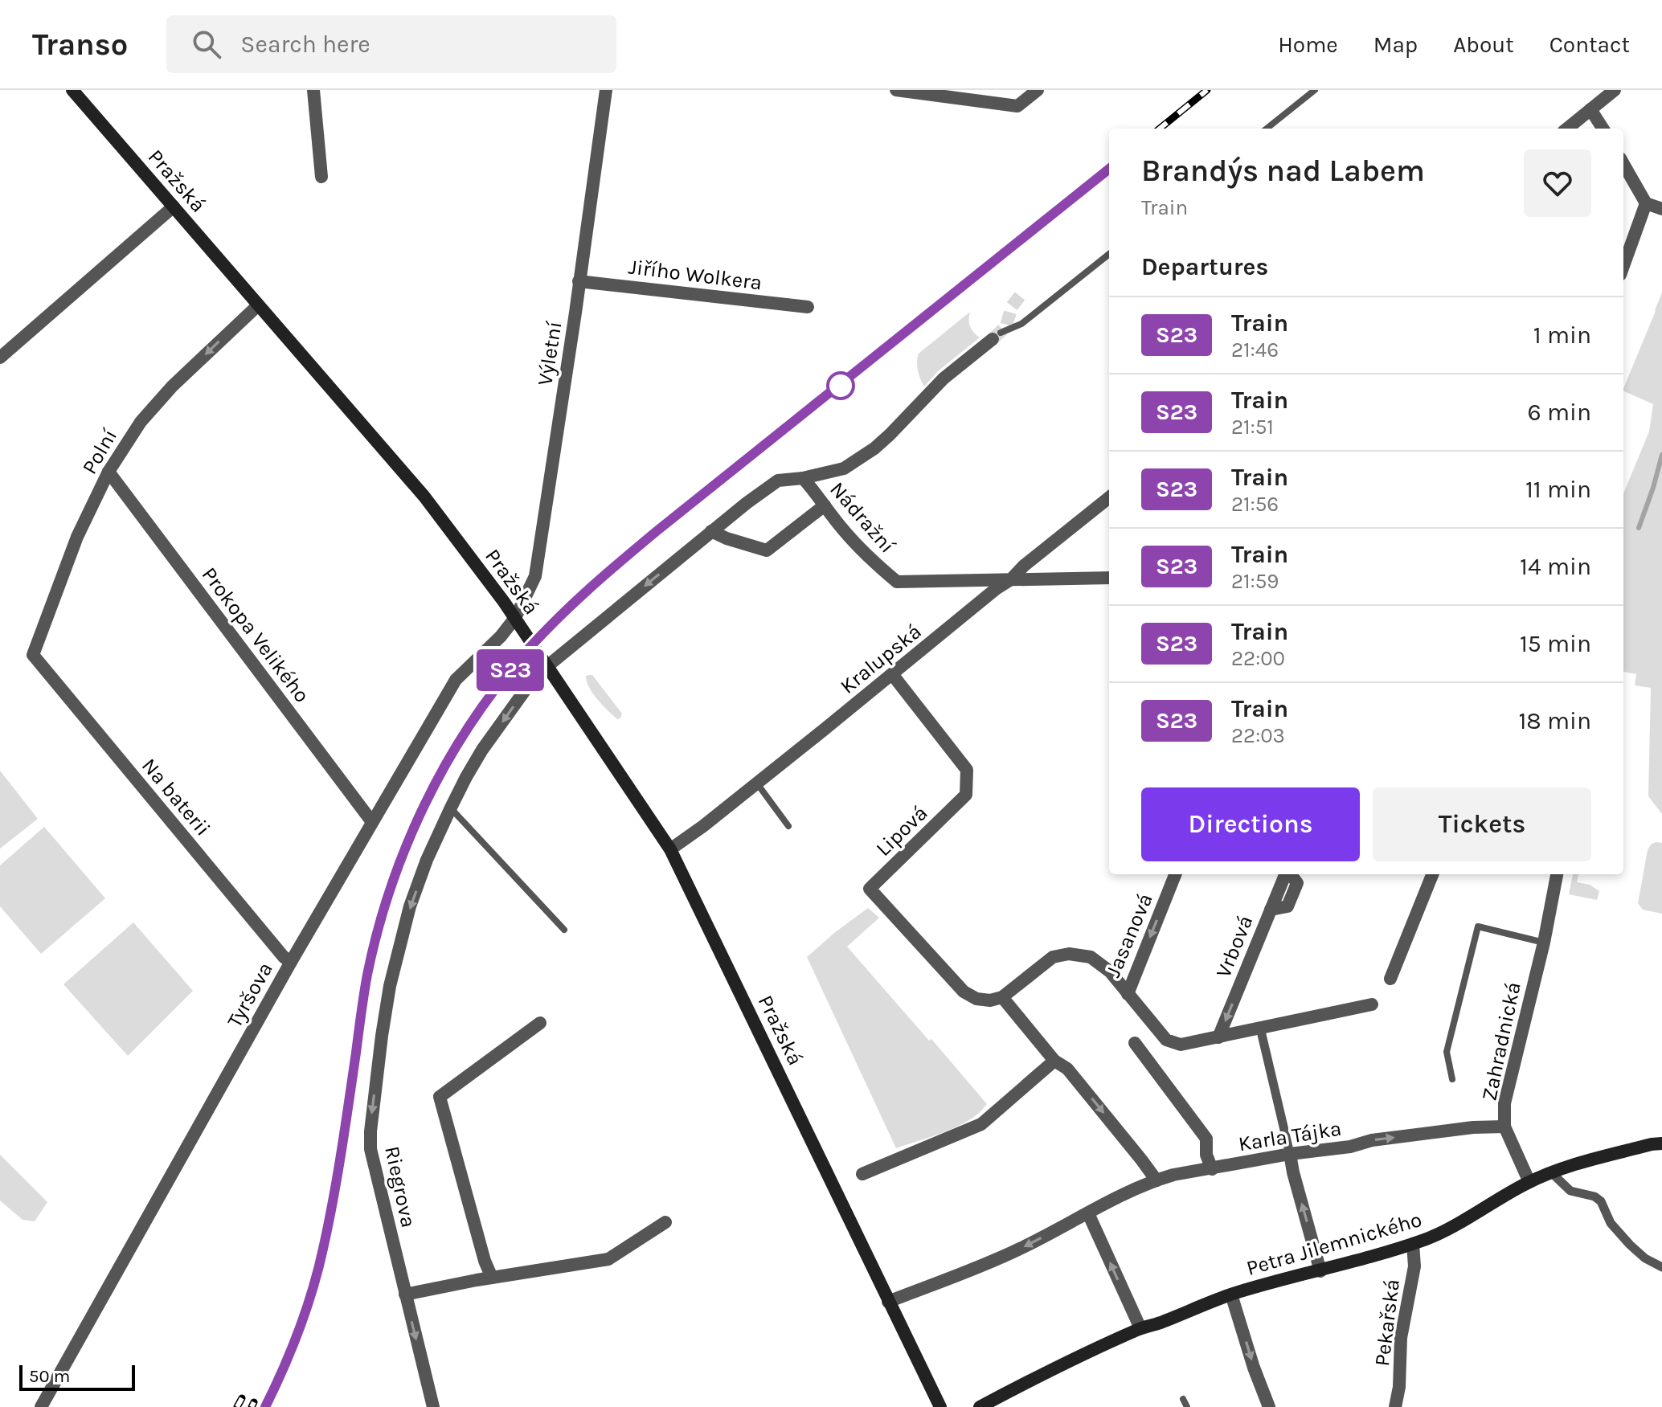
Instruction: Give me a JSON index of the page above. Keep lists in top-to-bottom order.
{
  "streets": {
    "main road": ["Pražská", "Petra Jilemnického"],
    "street": [
      "Jiřího Wolkera",
      "Výletní",
      "Polní",
      "Nádražní",
      "Prokopa Velikého",
      "Kralupská",
      "Na baterii",
      "Lipová",
      "Jasanová",
      "Vrbová",
      "Tyršova",
      "Zahradnická",
      "Karla Tájka",
      "Riegrova",
      "Pekařská"
    ]
  },
  "crossings": [
    ["Pražská", "Výletní"],
    ["Pražská", "Polní"],
    ["Pražská", "Nádražní"],
    ["Pražská", "Kralupská"],
    ["Pražská", "Tyršova"],
    ["Pražská", "Karla Tájka"],
    ["Pražská", "Riegrova"],
    ["Jiřího Wolkera", "Výletní"],
    ["Výletní", "Tyršova"],
    ["Polní", "Prokopa Velikého"],
    ["Polní", "Na baterii"],
    ["Nádražní", "Kralupská"],
    ["Nádražní", "Riegrova"],
    ["Prokopa Velikého", "Tyršova"],
    ["Kralupská", "Lipová"],
    ["Na baterii", "Tyršova"],
    ["Lipová", "Jasanová"],
    ["Zahradnická", "Karla Tájka"],
    ["Zahradnická", "Petra Jilemnického"],
    ["Petra Jilemnického", "Pekařská"]
  ],
  "one_way": [
    "Polní",
    "Jasanová",
    "Vrbová",
    "Riegrova"
  ],
  "scale_bar": "50 m",
  "page": {
    "header": "Transo",
    "search": "Search here",
    "nav": [
      "Home",
      "Map",
      "About",
      "Contact"
    ],
    "on_map": "S23",
    "heading": [
      ["Brandýs nad Labem", "Train"],
      "Departures"
    ],
    "list": [
      {
        "mark": "S23",
        "name": "Train",
        "note": "21:46",
        "value": "1 min"
      },
      {
        "mark": "S23",
        "name": "Train",
        "note": "21:51",
        "value": "6 min"
      },
      {
        "mark": "S23",
        "name": "Train",
        "note": "21:56",
        "value": "11 min"
      },
      {
        "mark": "S23",
        "name": "Train",
        "note": "21:59",
        "value": "14 min"
      },
      {
        "mark": "S23",
        "name": "Train",
        "note": "22:00",
        "value": "15 min"
      },
      {
        "mark": "S23",
        "name": "Train",
        "note": "22:03",
        "value": "18 min"
      }
    ],
    "buttons": ["Directions", "Tickets"],
    "scale": "50 m"
  }
}
